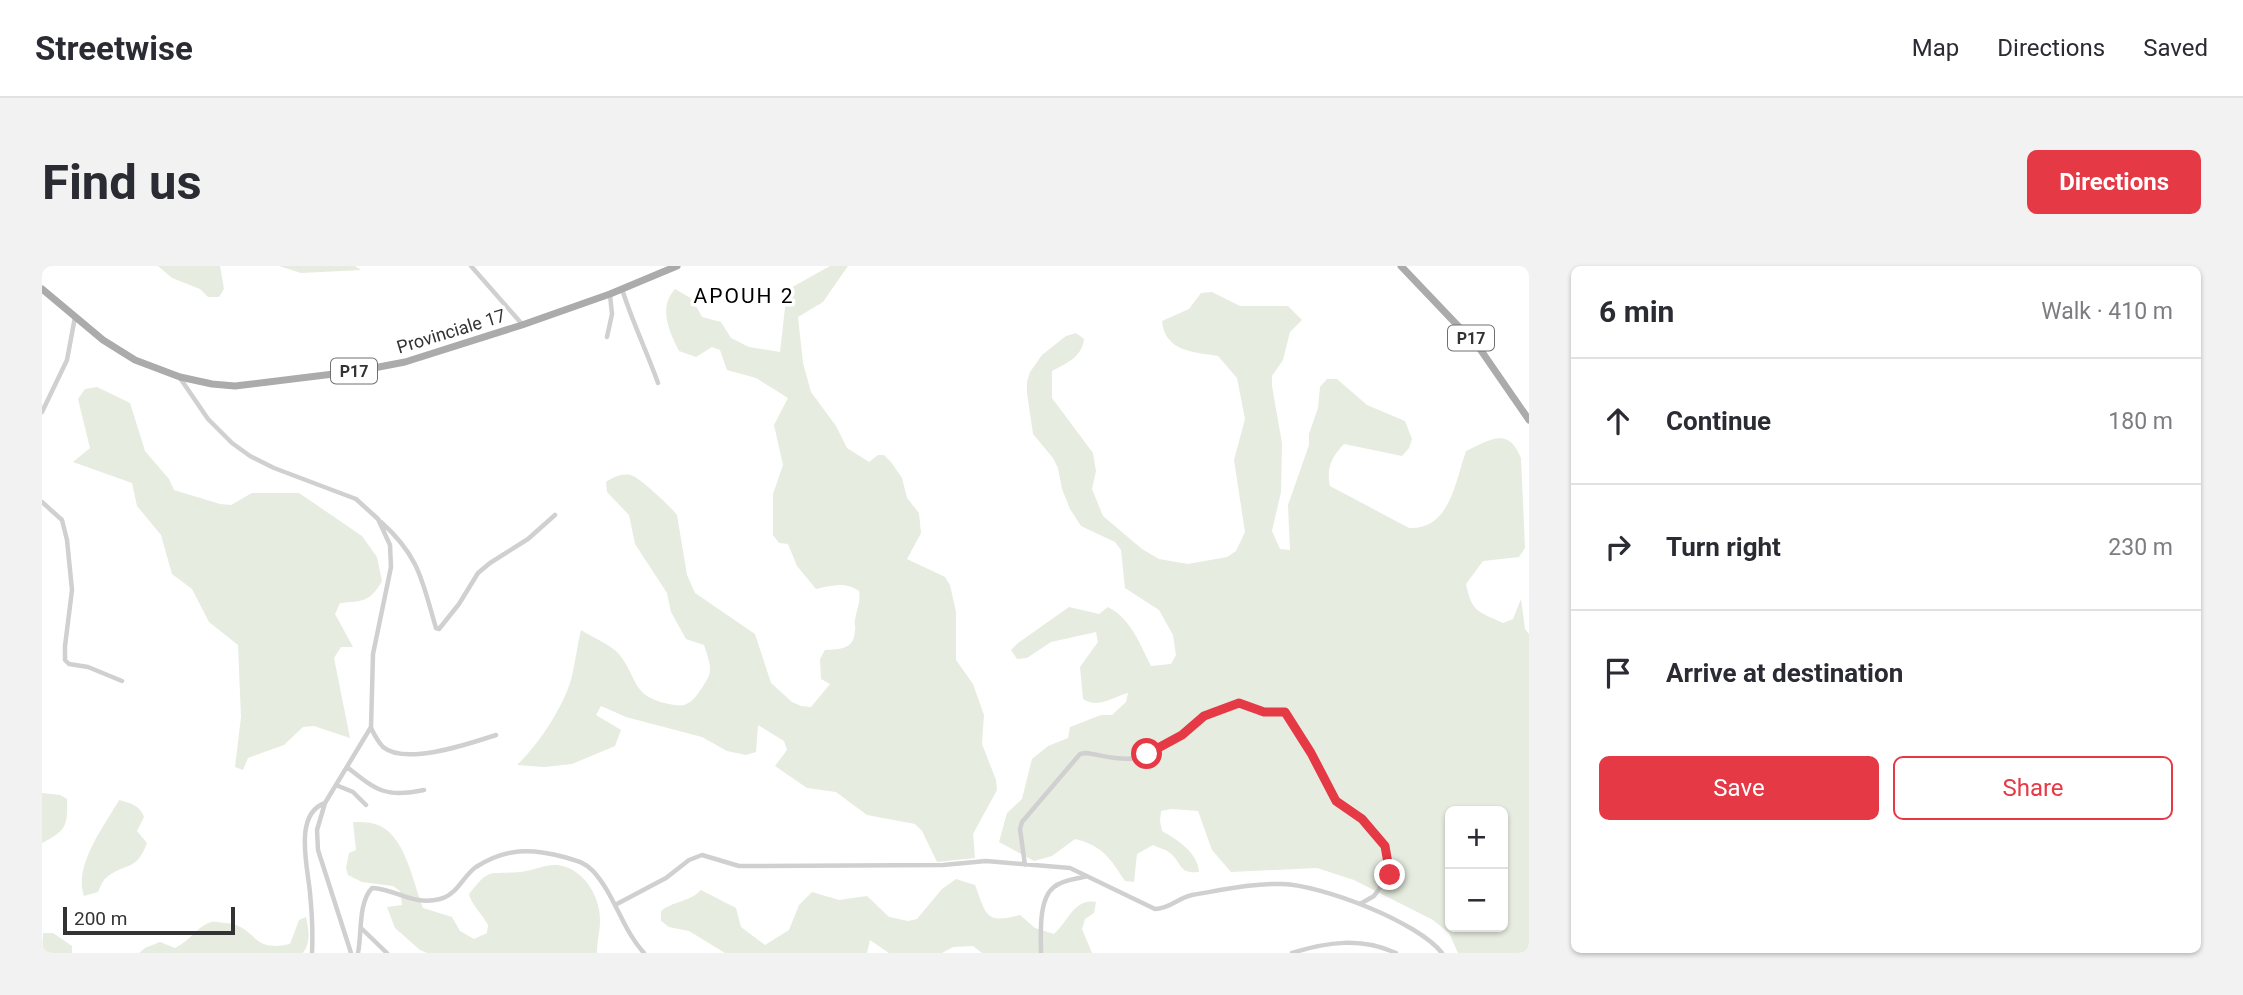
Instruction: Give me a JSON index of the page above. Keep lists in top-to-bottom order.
{
  "streets": {
    "main road": ["Provinciale 17", "P17"]
  },
  "districts": ["APOUH 2"],
  "scale_bar": "200 m",
  "page": {
    "header": "Streetwise",
    "nav": ["Map", "Directions", "Saved"],
    "buttons": [
      "Directions",
      ["Save", "Share"]
    ],
    "title": "Find us",
    "heading": ["6 min", "Walk · 410 m"],
    "list": [
      ["Continue", "180 m"],
      ["Turn right", "230 m"],
      "Arrive at destination"
    ],
    "map_buttons": ["+", "−"],
    "scale": "200 m"
  }
}
